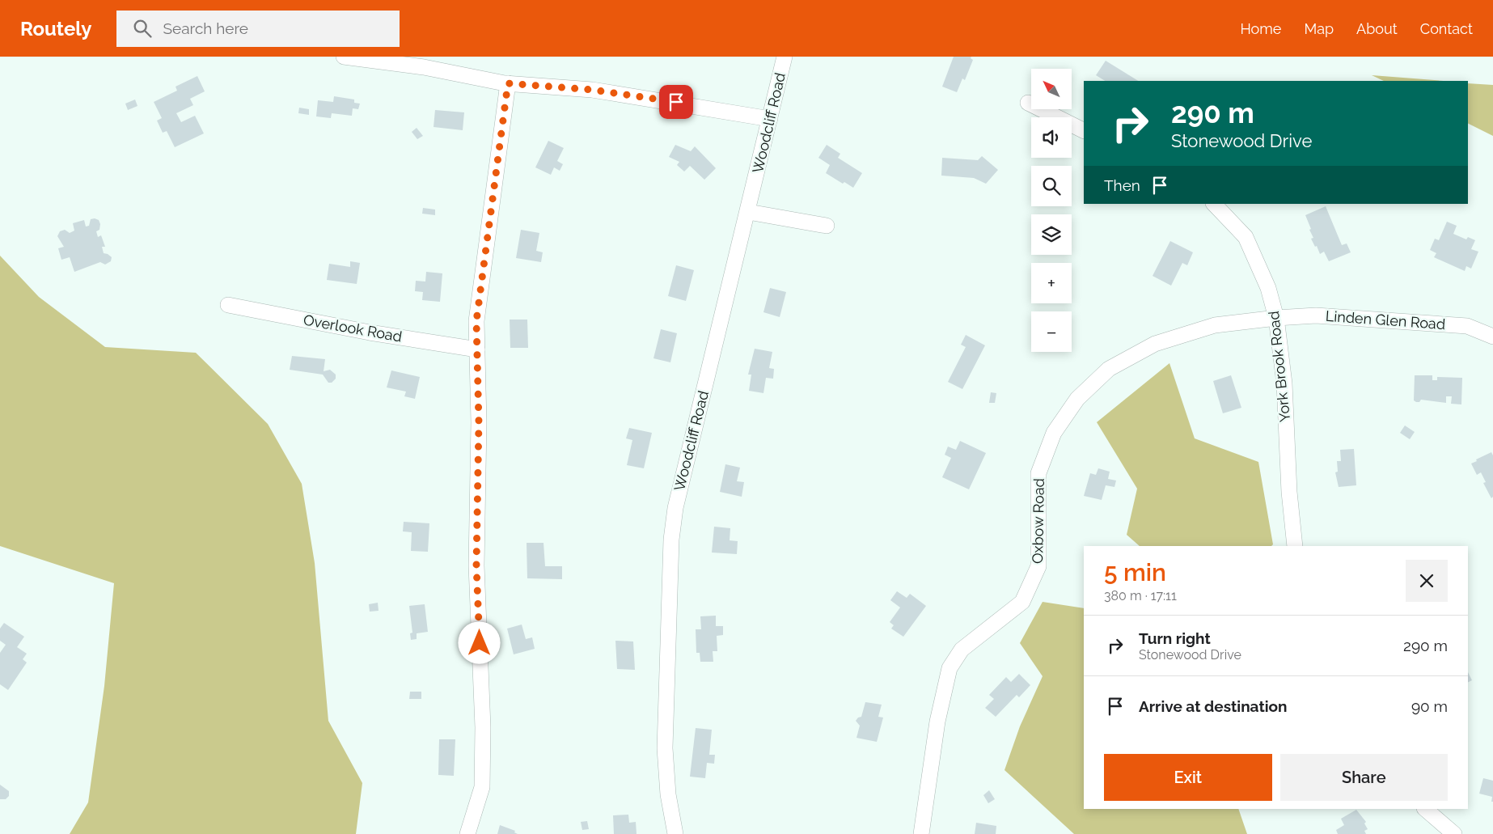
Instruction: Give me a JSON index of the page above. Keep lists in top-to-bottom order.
{
  "streets": {
    "street": [
      "Woodcliff Road",
      "Linden Glen Road",
      "Overlook Road",
      "York Brook Road",
      "Oxbow Road"
    ]
  },
  "crossings": [
    ["Linden Glen Road", "York Brook Road"],
    ["Linden Glen Road", "Oxbow Road"],
    ["York Brook Road", "Oxbow Road"]
  ],
  "north": "top left",
  "page": {
    "header": "Routely",
    "search": "Search here",
    "nav": [
      "Home",
      "Map",
      "About",
      "Contact"
    ],
    "map_buttons": ["+", "−"],
    "turn": ["290 m", "Stonewood Drive"],
    "then": "Then",
    "heading": ["5 min", "380 m · 17:11"],
    "list": [
      {
        "name": "Turn right",
        "note": "Stonewood Drive",
        "value": "290 m"
      },
      {
        "name": "Arrive at destination",
        "value": "90 m"
      }
    ],
    "buttons": ["Exit", "Share"]
  }
}
